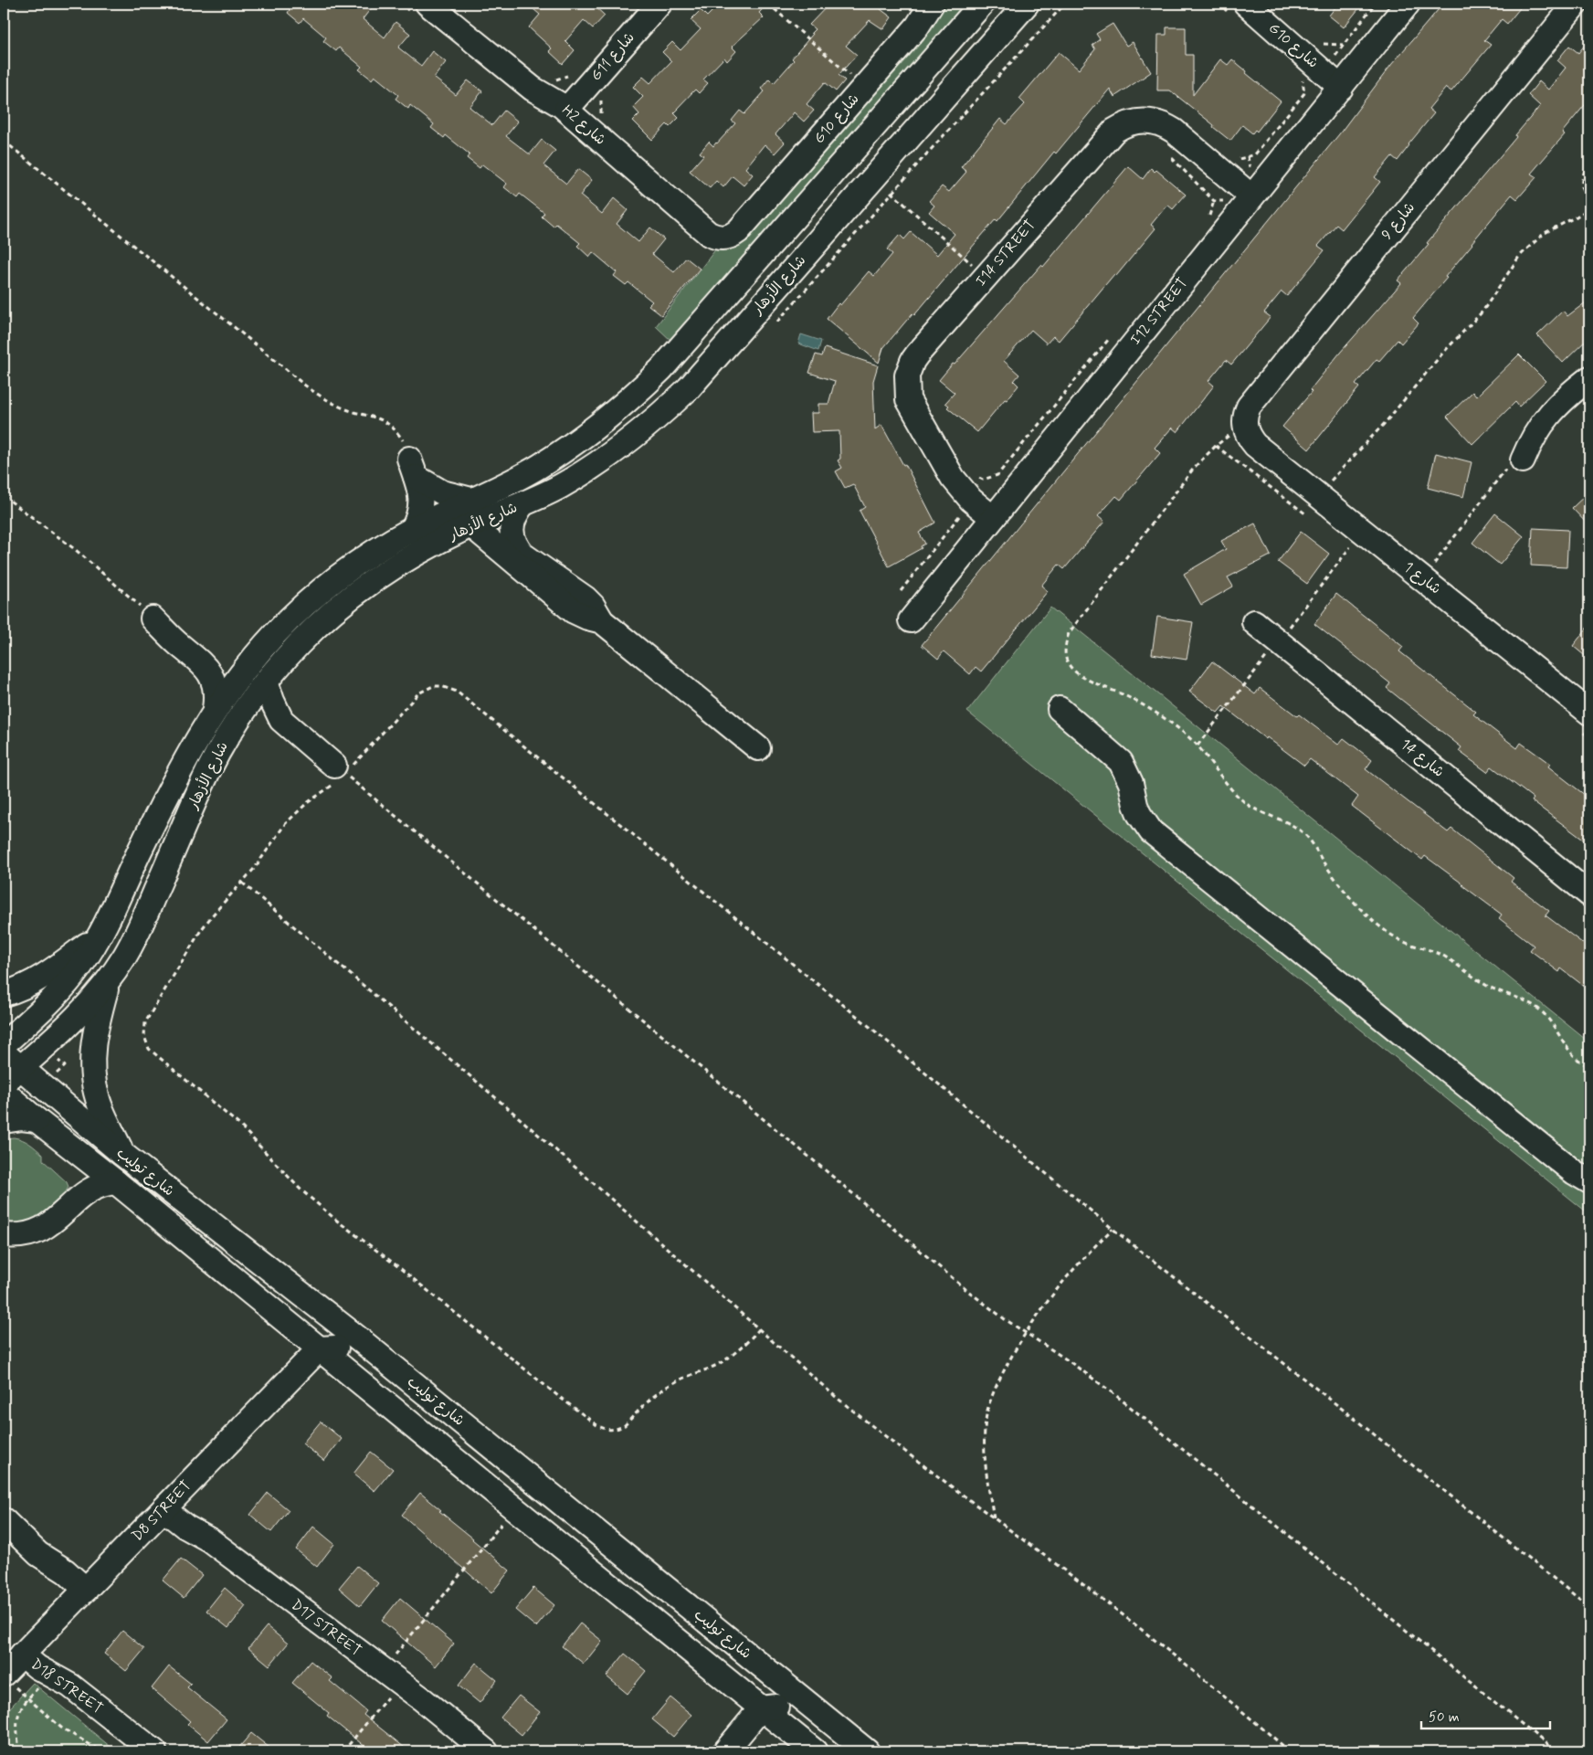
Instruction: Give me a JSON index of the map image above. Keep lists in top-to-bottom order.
{
  "streets": {
    "street": [
      "G10 شارع",
      "G11 شارع",
      "H2 شارع",
      "شارع 9",
      "I14 STREET",
      "شارع الأزهار",
      "I12 STREET",
      "شارع 1",
      "شارع 14",
      "شارع توليب",
      "D8 STREET",
      "D17 STREET",
      "D18 STREET"
    ]
  },
  "crossings": [
    ["G10 شارع", "H2 شارع"],
    ["G10 شارع", "I12 STREET"],
    ["G11 شارع", "H2 شارع"],
    ["شارع 9", "شارع 1"],
    ["I14 STREET", "I12 STREET"],
    ["شارع الأزهار", "شارع توليب"],
    ["شارع توليب", "D8 STREET"],
    ["D8 STREET", "D17 STREET"],
    ["D8 STREET", "D18 STREET"]
  ],
  "scale_bar": "50 m"
}
